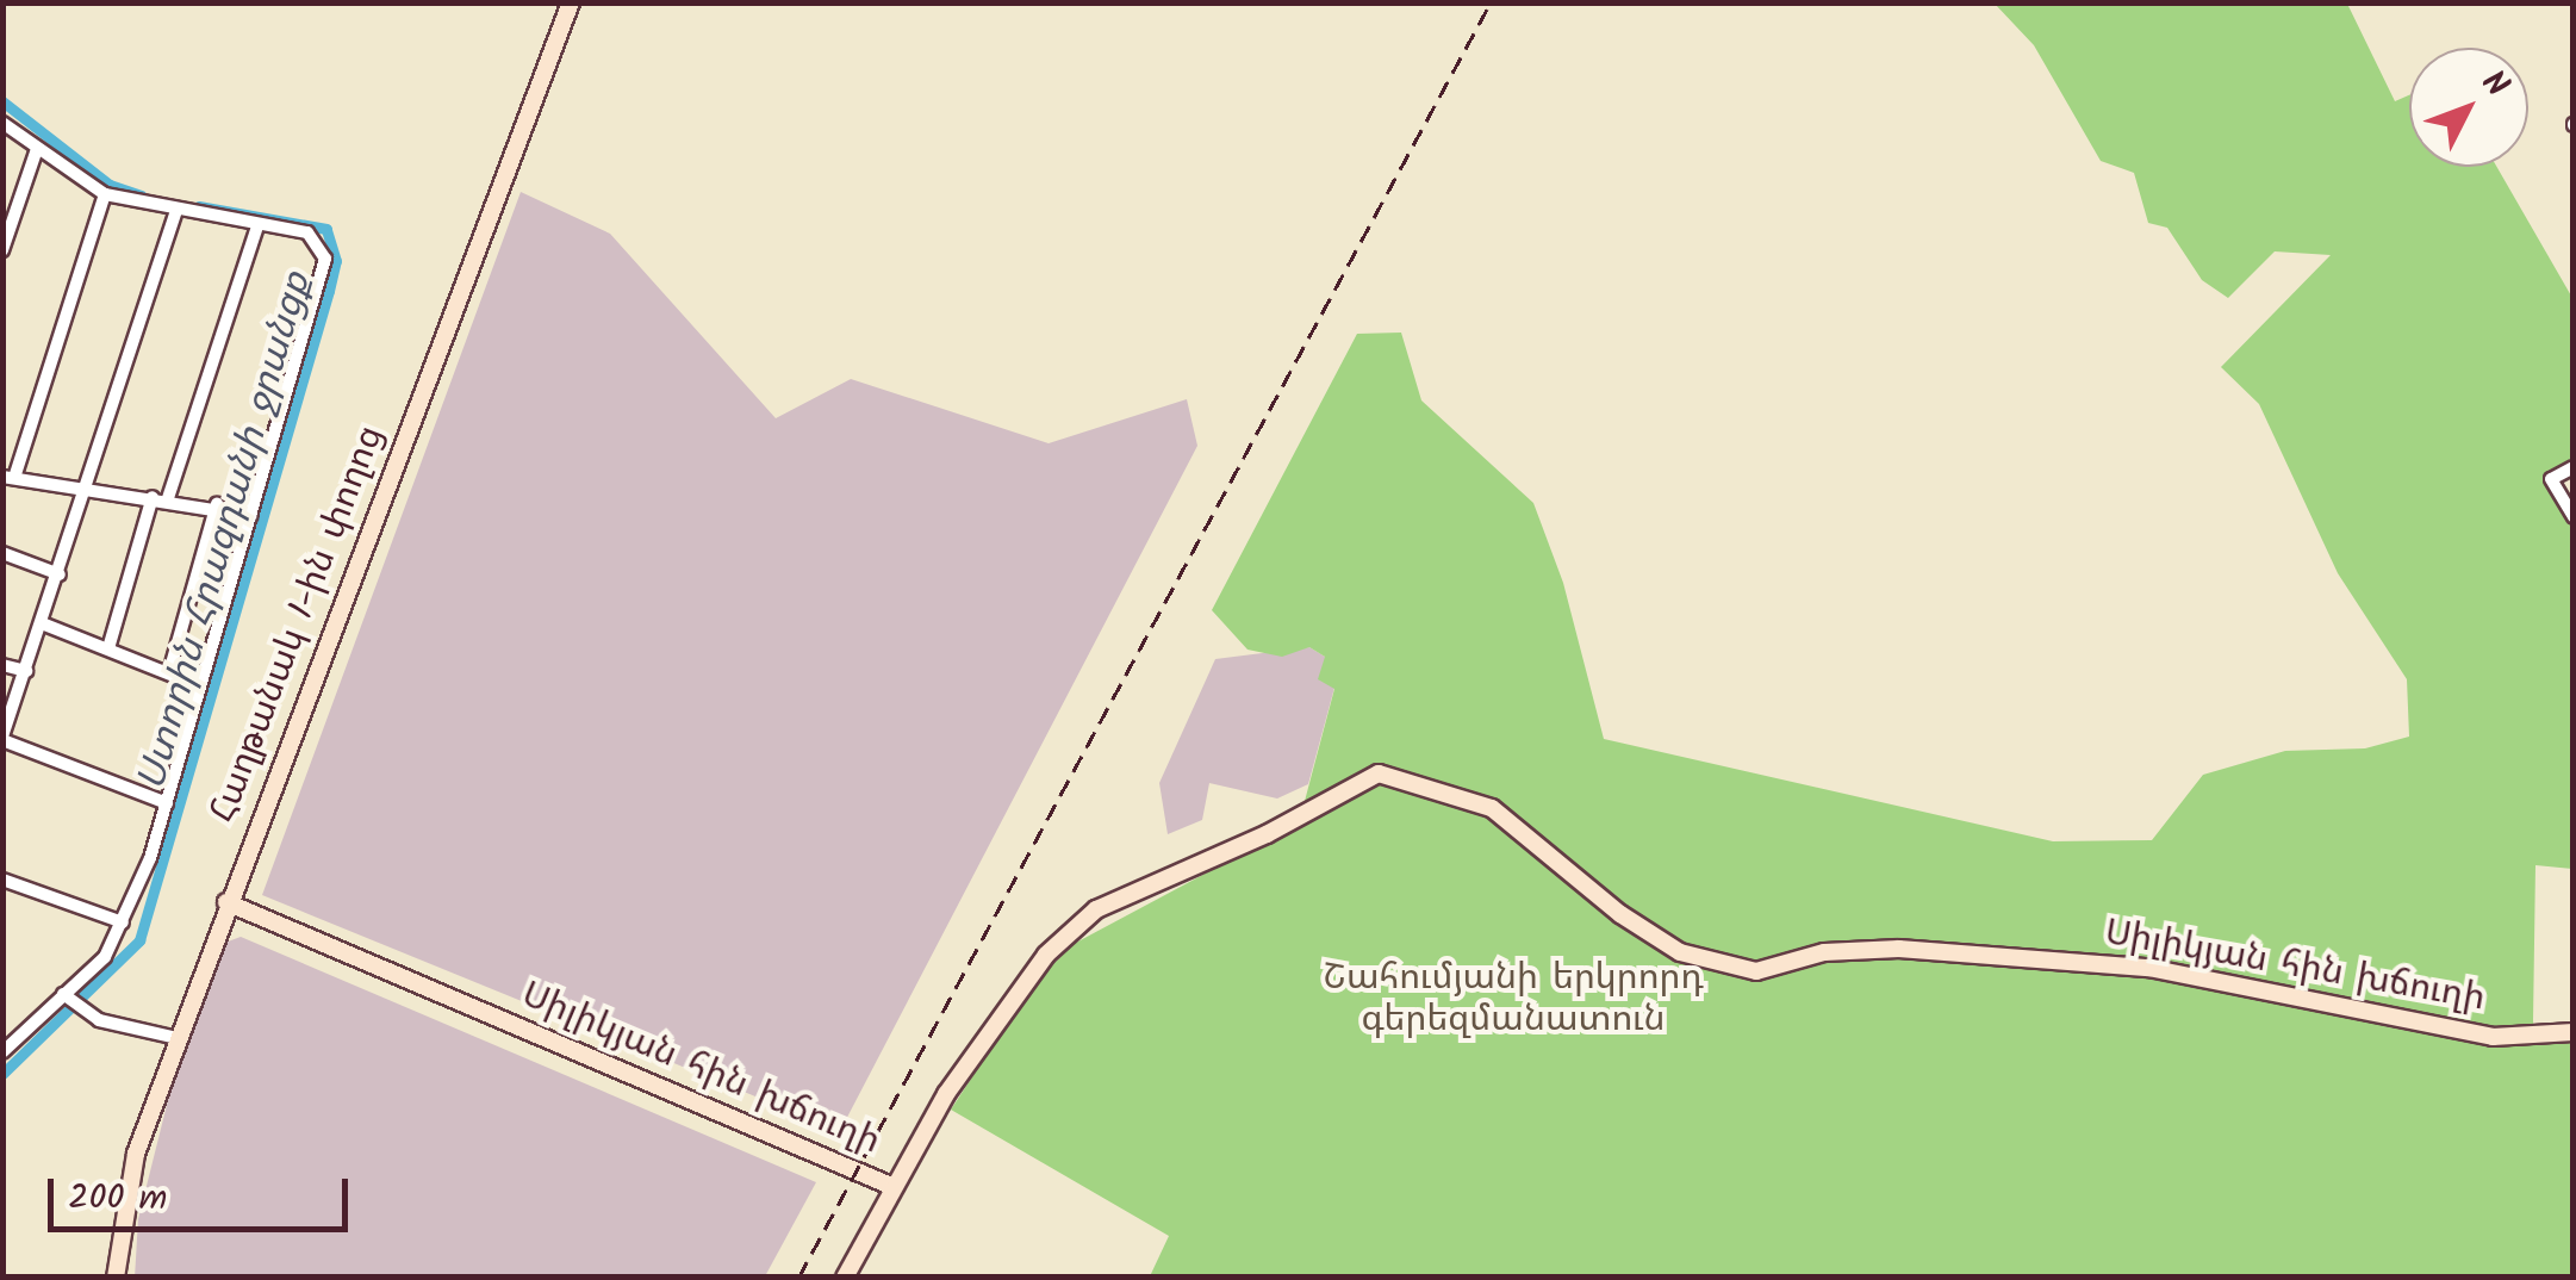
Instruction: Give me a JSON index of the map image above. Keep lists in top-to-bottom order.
{
  "streets": {
    "street": ["Հաղթանակ 1-ին փողոց", "Սիլիկյան հին խճուղի"]
  },
  "crossings": [
    ["Հաղթանակ 1-ին փողոց", "Սիլիկյան հին խճուղի"]
  ],
  "water": ["Ստորին Հրազդանի ջրանցք"],
  "parks": ["Շահումյանի երկրորդ գերեզմանատուն"],
  "scale_bar": "200 m",
  "north": "top right"
}
